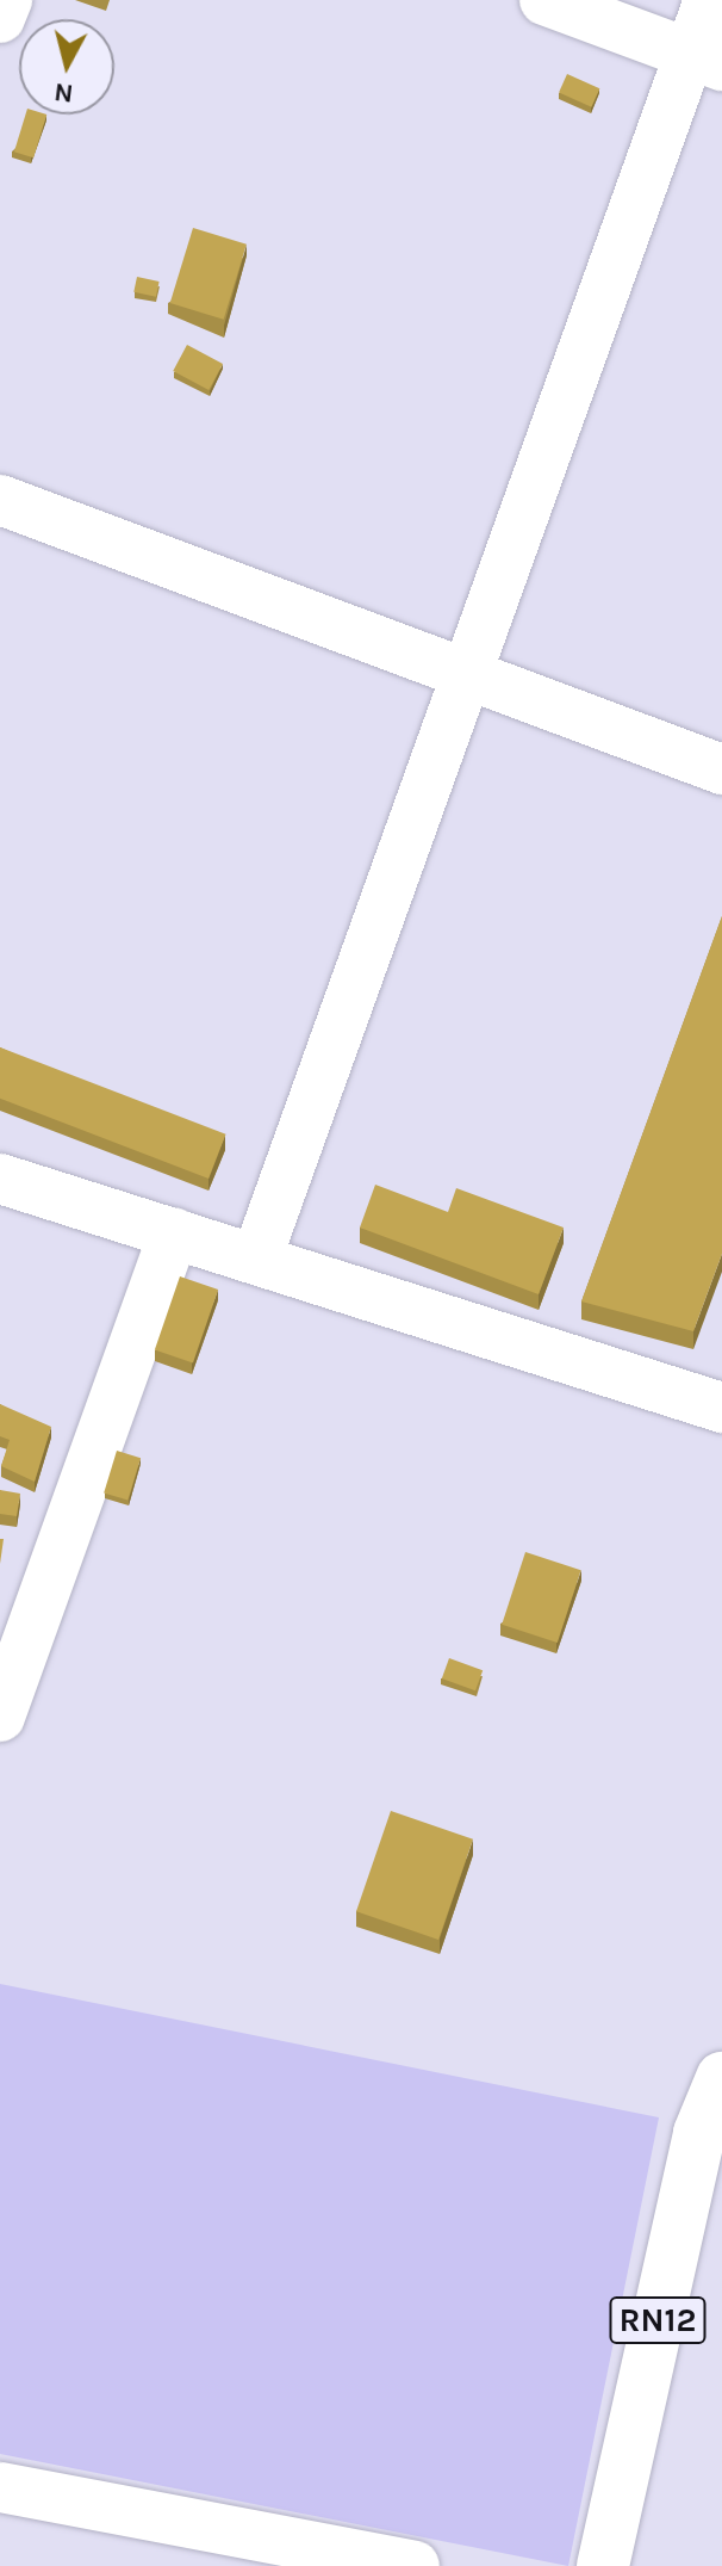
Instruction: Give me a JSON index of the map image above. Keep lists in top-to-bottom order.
{
  "streets": {
    "main road": ["RN12"]
  },
  "north": "bottom"
}
